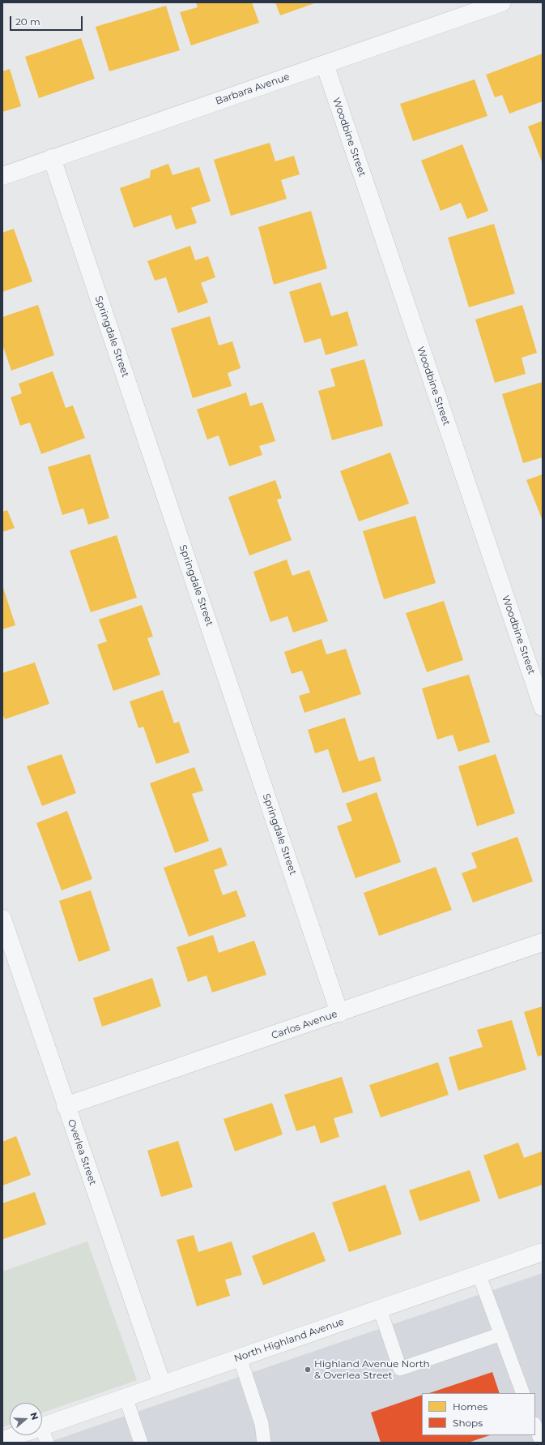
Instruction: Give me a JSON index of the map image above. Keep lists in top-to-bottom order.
{
  "streets": {
    "street": [
      "Barbara Avenue",
      "Woodbine Street",
      "Springdale Street",
      "Carlos Avenue",
      "Overlea Street",
      "North Highland Avenue"
    ]
  },
  "crossings": [
    ["Barbara Avenue", "Woodbine Street"],
    ["Barbara Avenue", "Springdale Street"],
    ["Springdale Street", "Carlos Avenue"],
    ["Carlos Avenue", "Overlea Street"],
    ["Overlea Street", "North Highland Avenue"]
  ],
  "places": ["Highland Avenue North & Overlea Street"],
  "legend": ["Homes", "Shops"],
  "scale_bar": "20 m",
  "north": "right"
}
